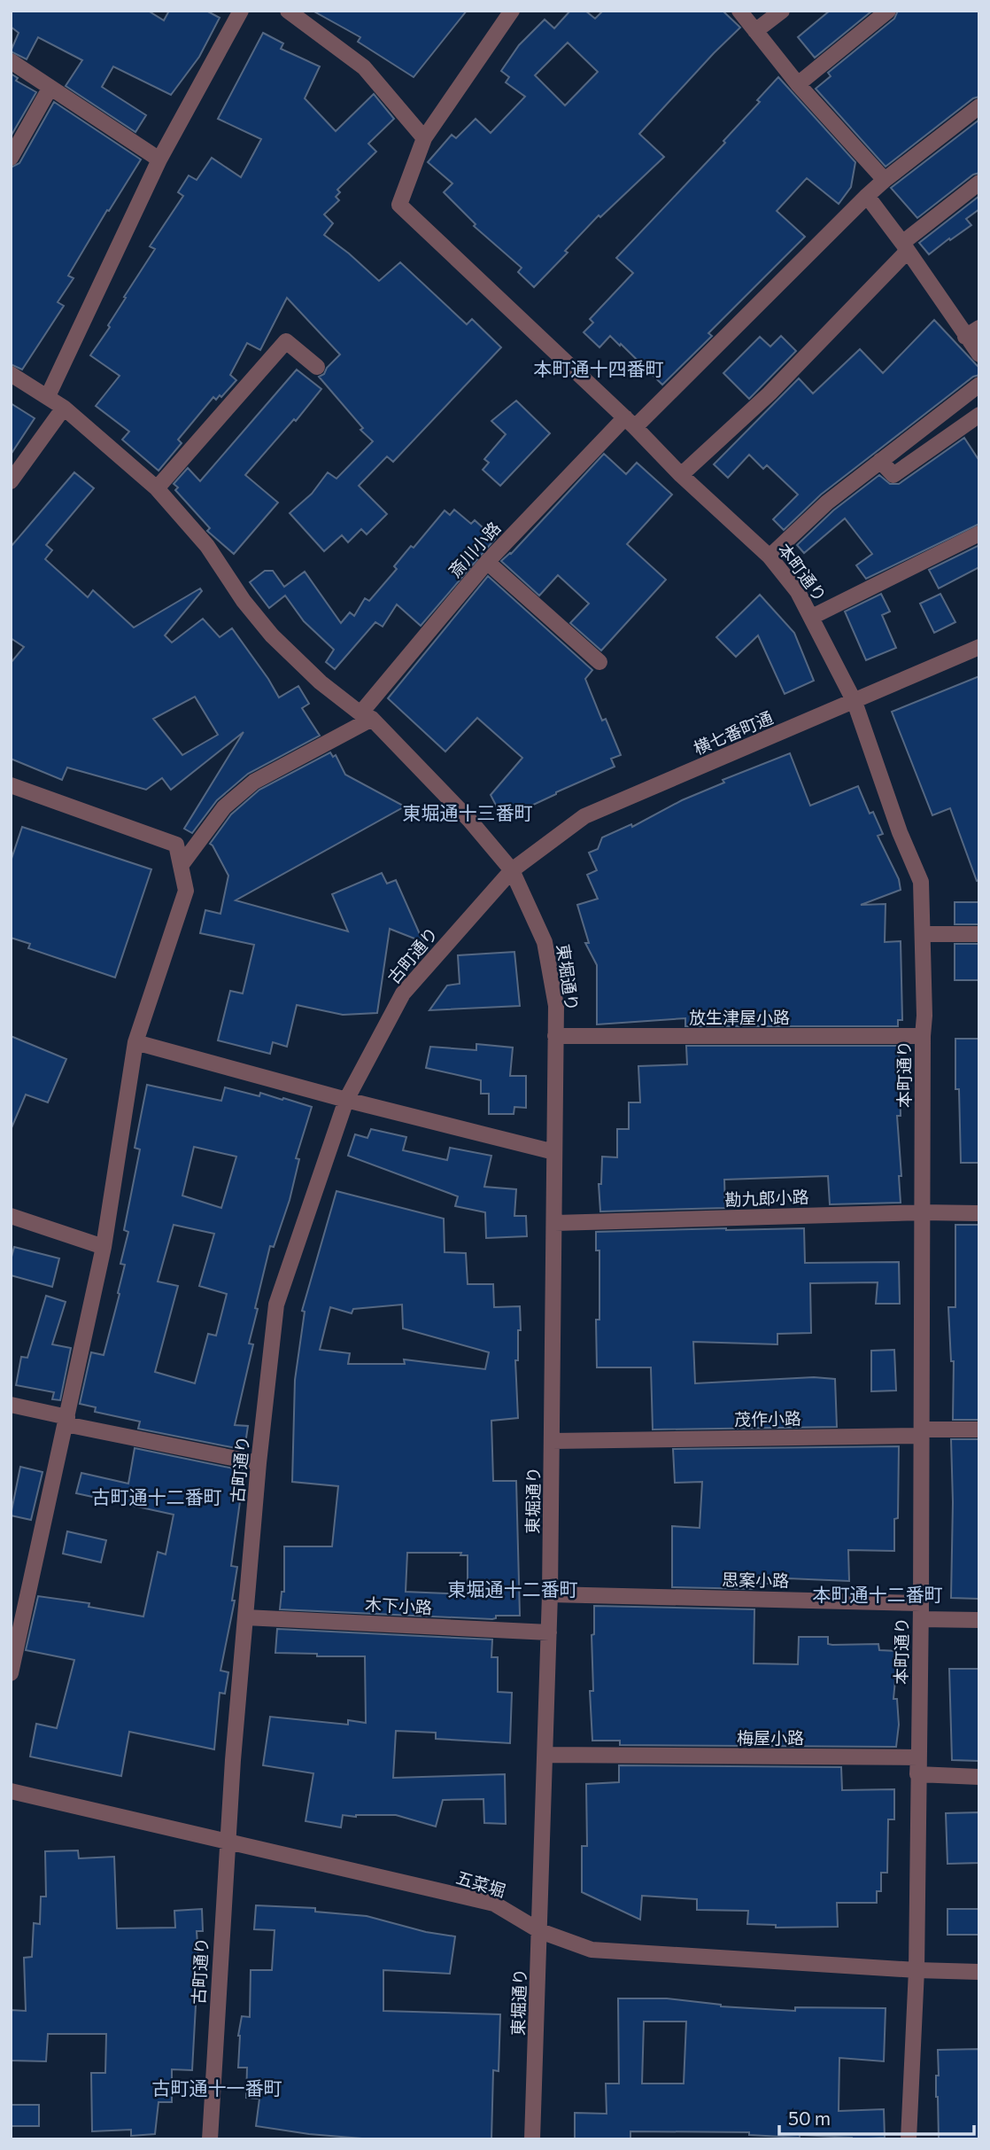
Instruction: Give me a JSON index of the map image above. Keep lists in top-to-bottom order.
{
  "streets": {
    "street": [
      "斎川小路",
      "本町通り",
      "横七番町通",
      "古町通り",
      "東堀通り",
      "放生津屋小路",
      "勘九郎小路",
      "茂作小路",
      "思案小路",
      "木下小路",
      "梅屋小路",
      "五菜堀"
    ]
  },
  "crossings": [
    ["斎川小路", "本町通り"],
    ["斎川小路", "東堀通り"],
    ["本町通り", "横七番町通"],
    ["本町通り", "放生津屋小路"],
    ["本町通り", "勘九郎小路"],
    ["本町通り", "茂作小路"],
    ["本町通り", "思案小路"],
    ["本町通り", "梅屋小路"],
    ["横七番町通", "古町通り"],
    ["横七番町通", "東堀通り"],
    ["古町通り", "東堀通り"],
    ["古町通り", "木下小路"],
    ["古町通り", "五菜堀"],
    ["東堀通り", "放生津屋小路"],
    ["東堀通り", "勘九郎小路"],
    ["東堀通り", "茂作小路"],
    ["東堀通り", "思案小路"],
    ["東堀通り", "木下小路"],
    ["東堀通り", "梅屋小路"],
    ["東堀通り", "五菜堀"]
  ],
  "districts": [
    "本町通十四番町",
    "東堀通十三番町",
    "古町通十二番町",
    "東堀通十二番町",
    "本町通十二番町",
    "古町通十一番町"
  ],
  "scale_bar": "50 m"
}
